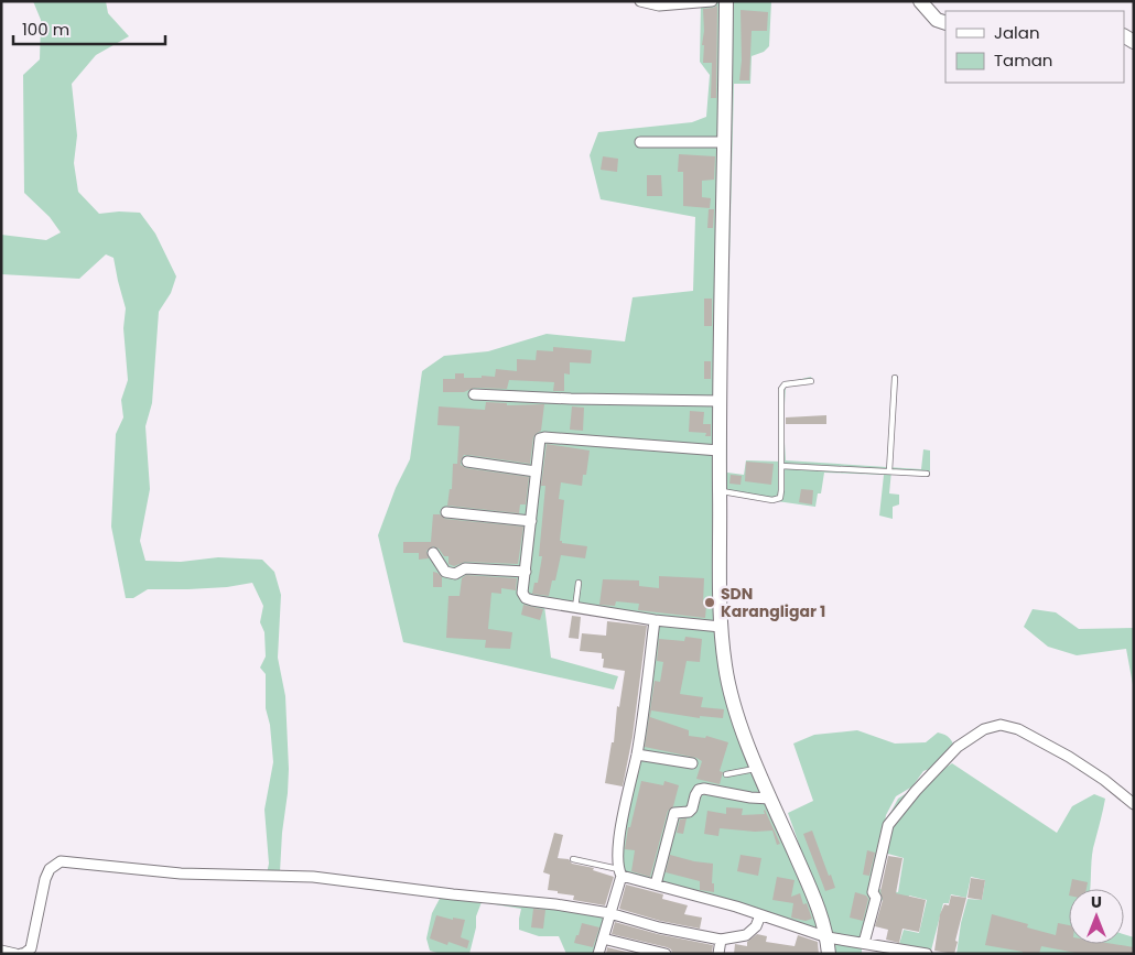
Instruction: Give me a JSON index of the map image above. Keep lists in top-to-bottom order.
{
  "places": ["SDN Karangligar 1"],
  "legend": ["Jalan", "Taman"],
  "scale_bar": "100 m",
  "north": "top"
}
